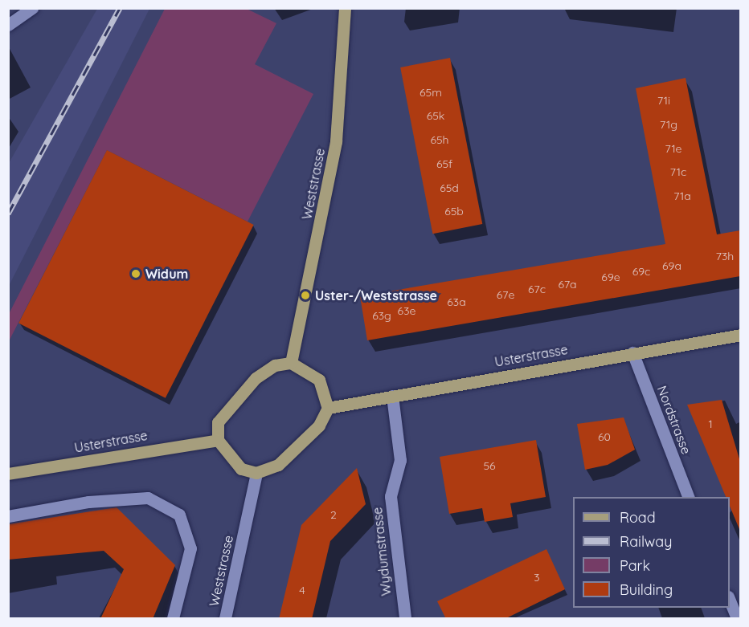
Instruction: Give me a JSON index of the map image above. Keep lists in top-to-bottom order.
{
  "streets": {
    "main road": ["Weststrasse", "Usterstrasse"],
    "street": ["Nordstrasse", "Wydumstrasse"]
  },
  "crossings": [
    ["Weststrasse", "Usterstrasse"],
    ["Usterstrasse", "Nordstrasse"],
    ["Usterstrasse", "Wydumstrasse"]
  ],
  "places": ["Widum", "Uster-/Weststrasse"],
  "house_numbers": [
    "65m",
    "71i",
    "65k",
    "71g",
    "65h",
    "71e",
    "65f",
    "71c",
    "65d",
    "71a",
    "65b",
    "73h",
    "69a",
    "69c",
    "69e",
    "67a",
    "67c",
    "67e",
    "63a",
    "63e",
    "63g",
    "1",
    "60",
    "56",
    "2",
    "3",
    "4"
  ],
  "legend": [
    "Road",
    "Railway",
    "Park",
    "Building"
  ]
}
